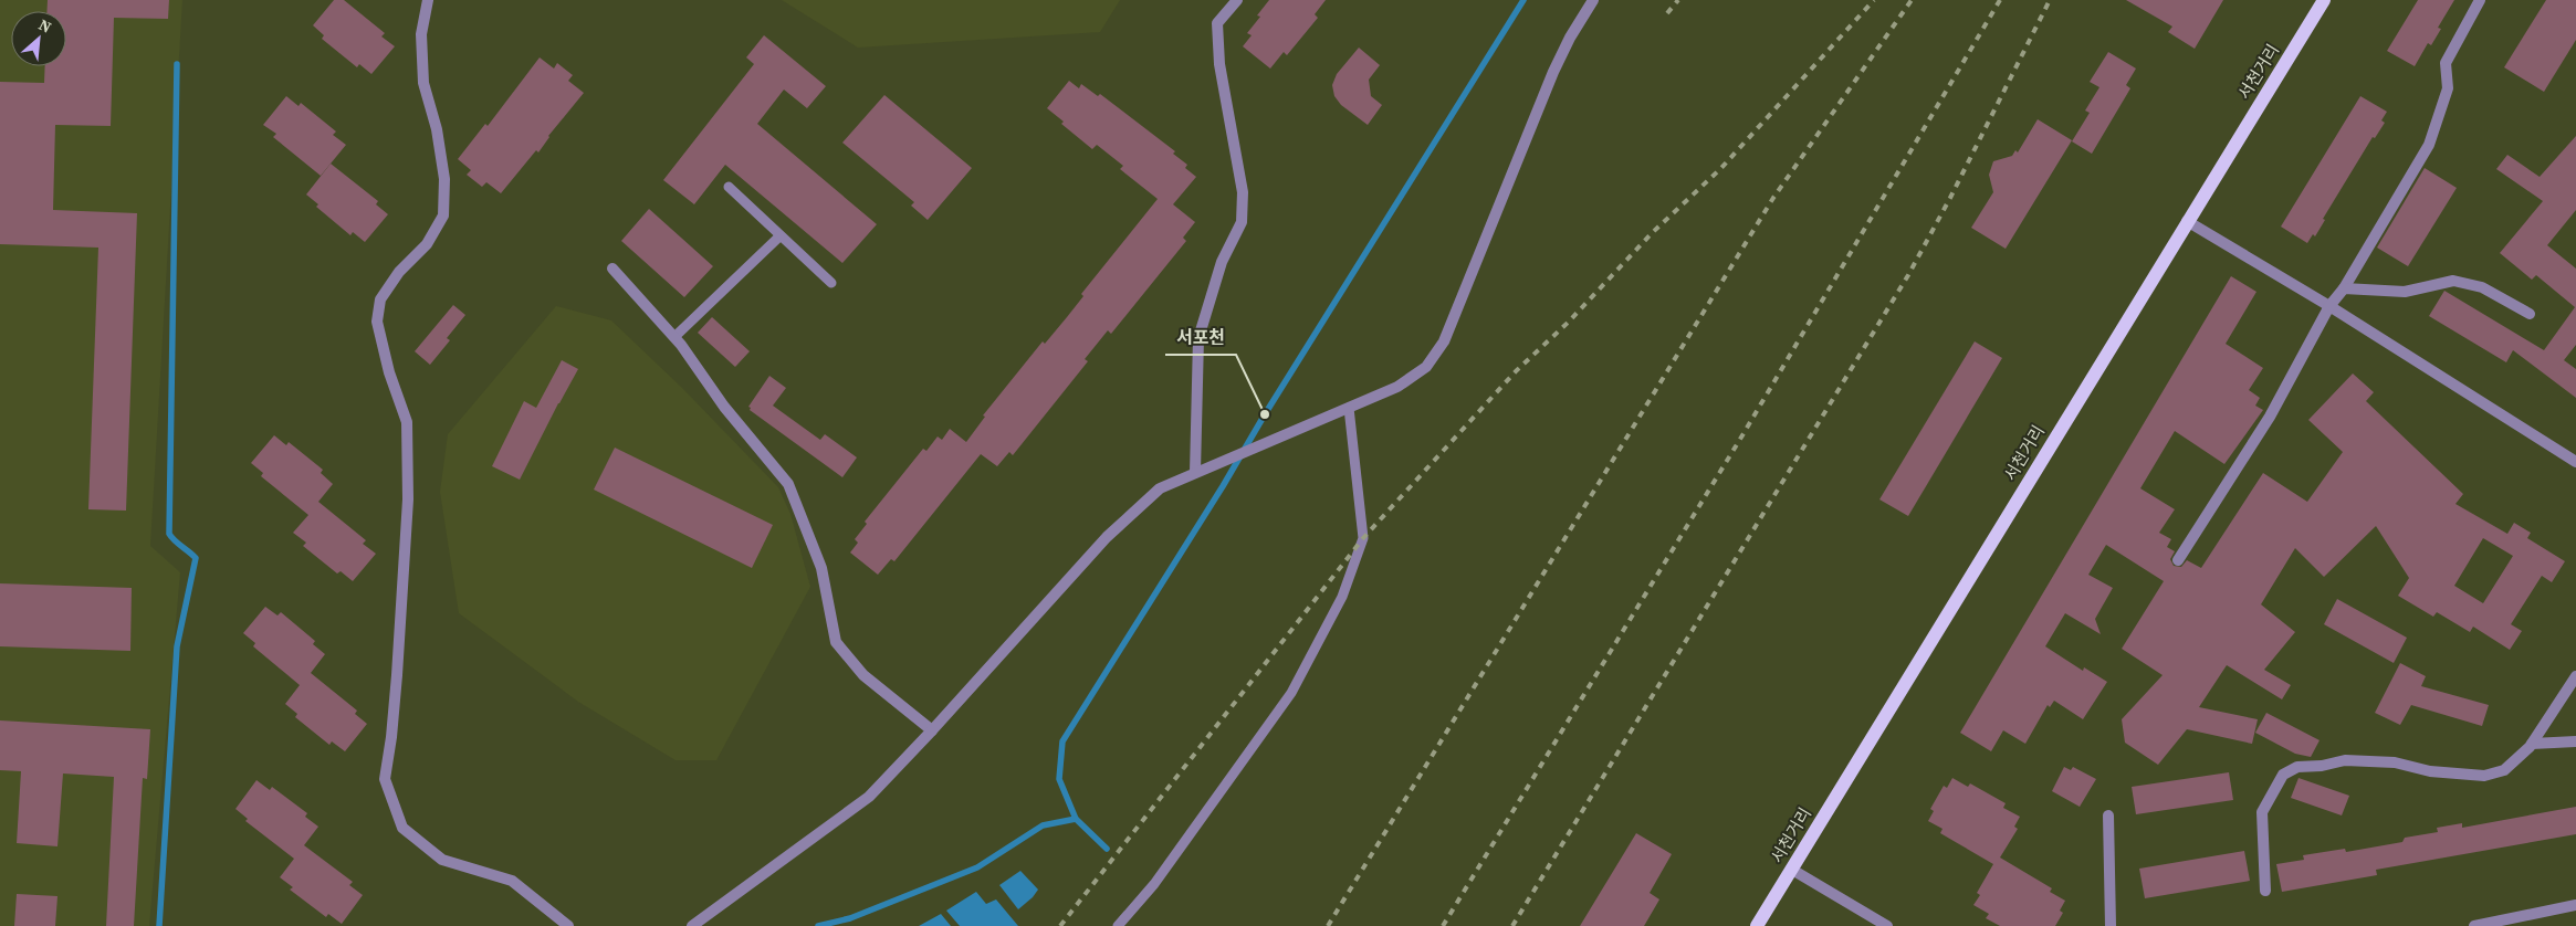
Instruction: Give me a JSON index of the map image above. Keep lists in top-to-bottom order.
{
  "streets": {
    "main road": ["서천거리"]
  },
  "places": ["서포천"],
  "north": "top right"
}
